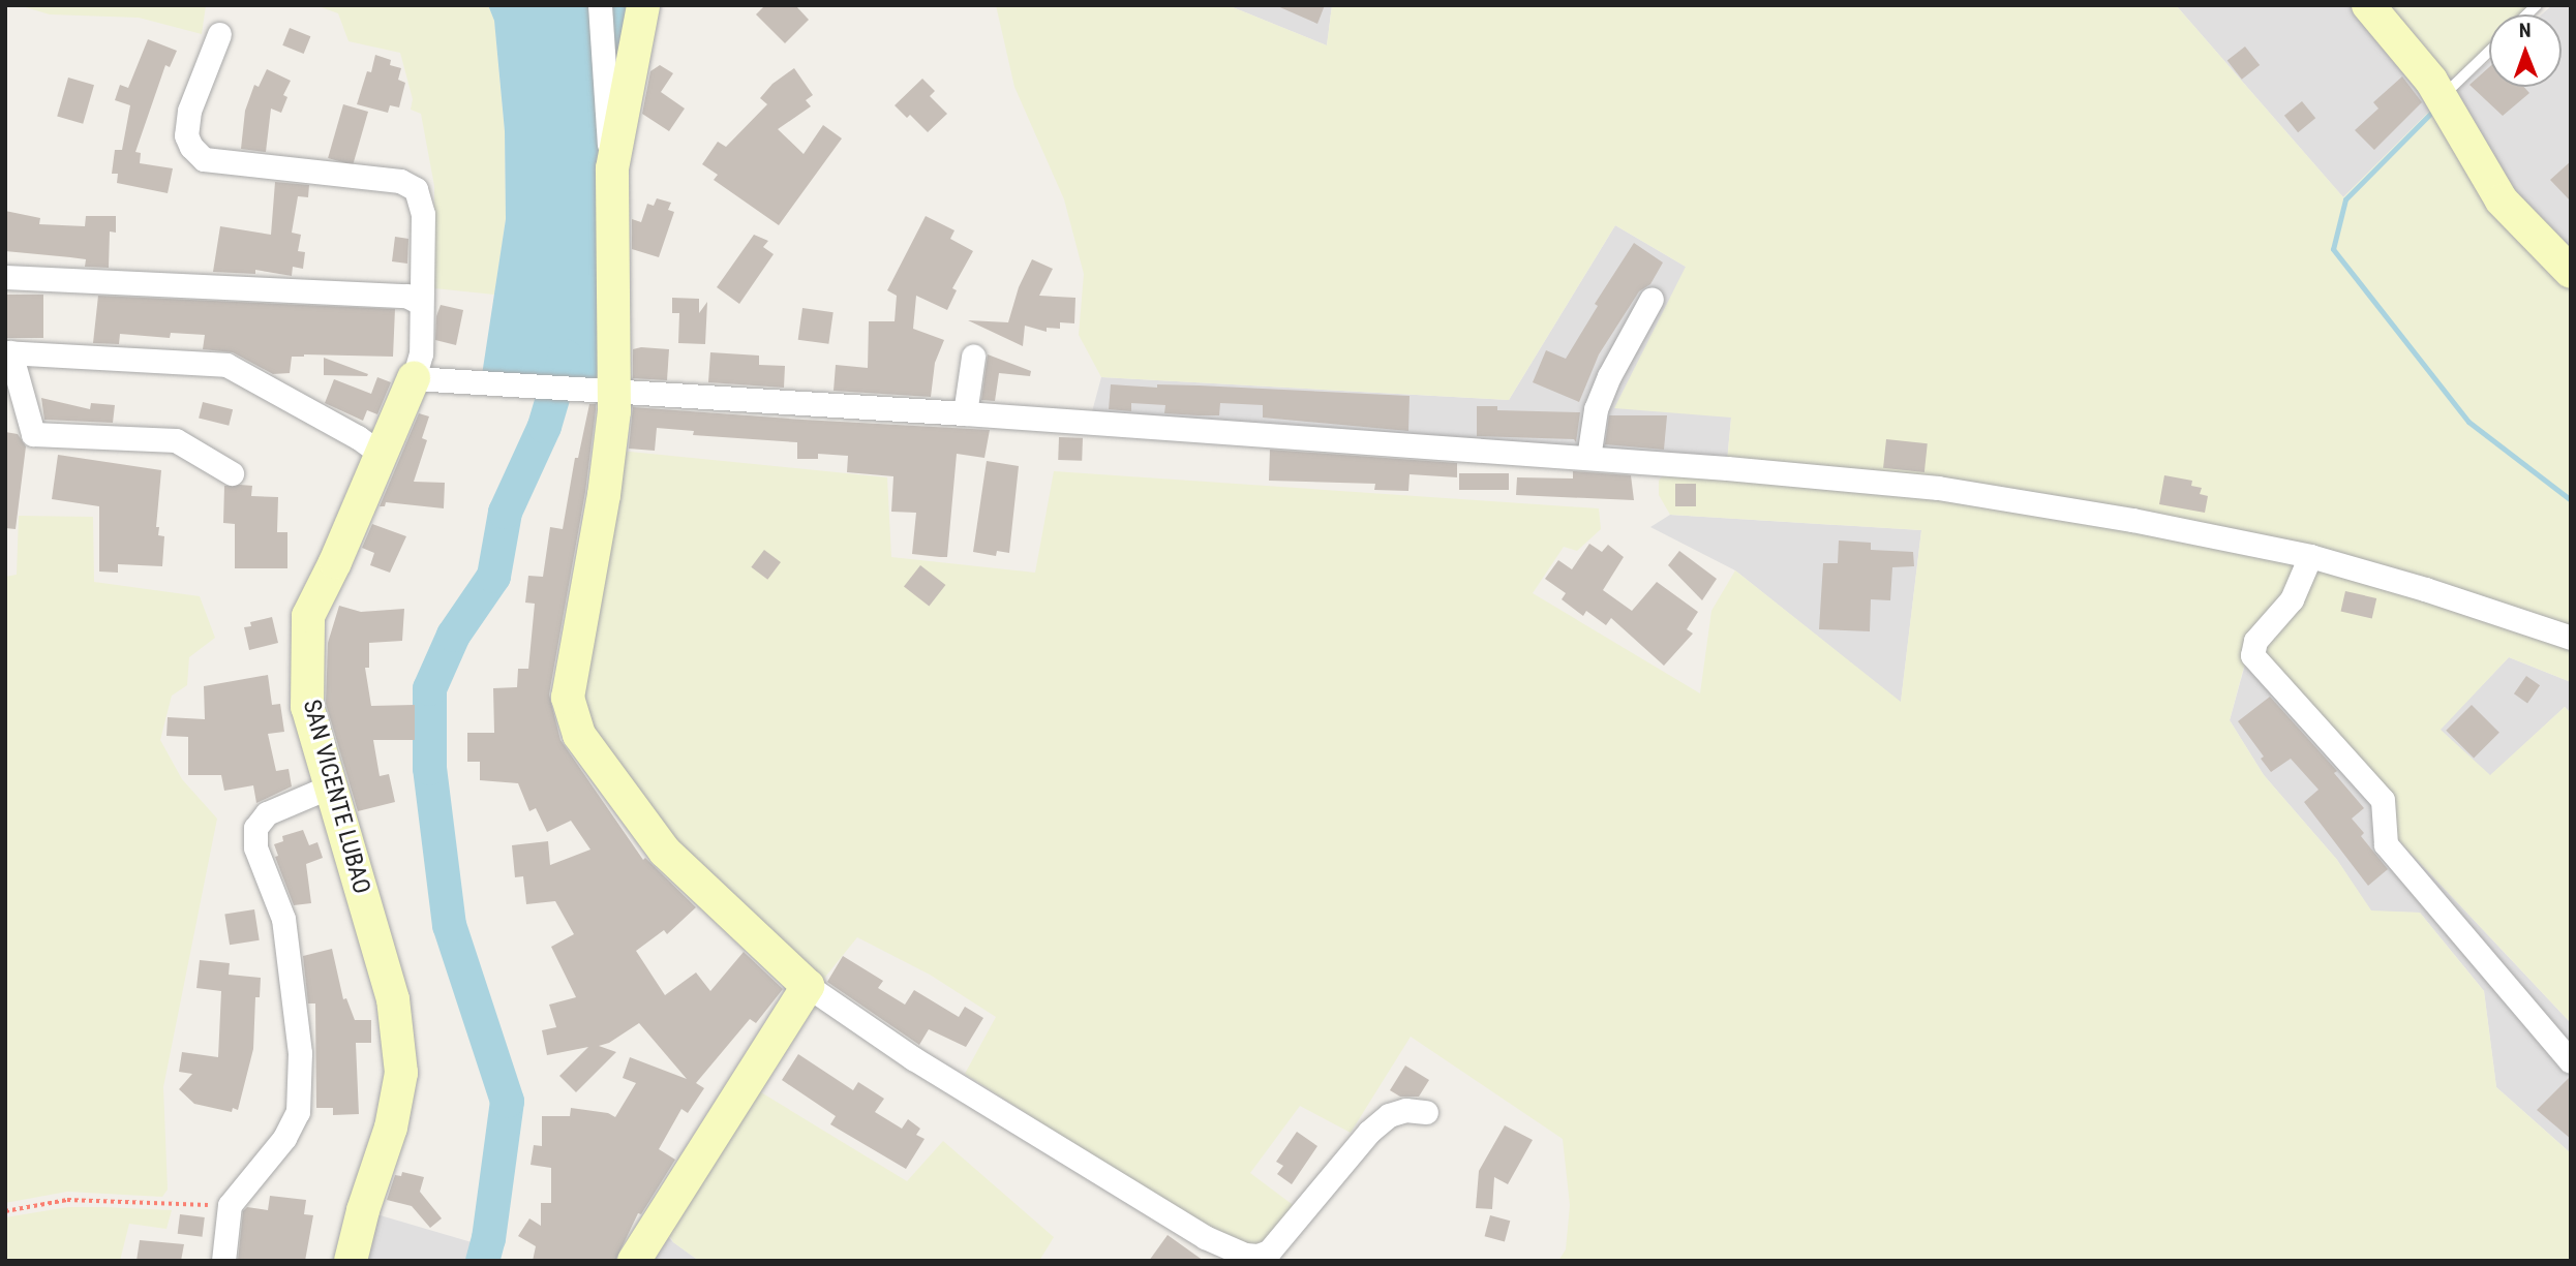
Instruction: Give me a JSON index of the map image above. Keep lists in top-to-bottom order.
{
  "streets": {
    "street": ["SAN VICENTE LUBAO"]
  },
  "north": "top"
}
